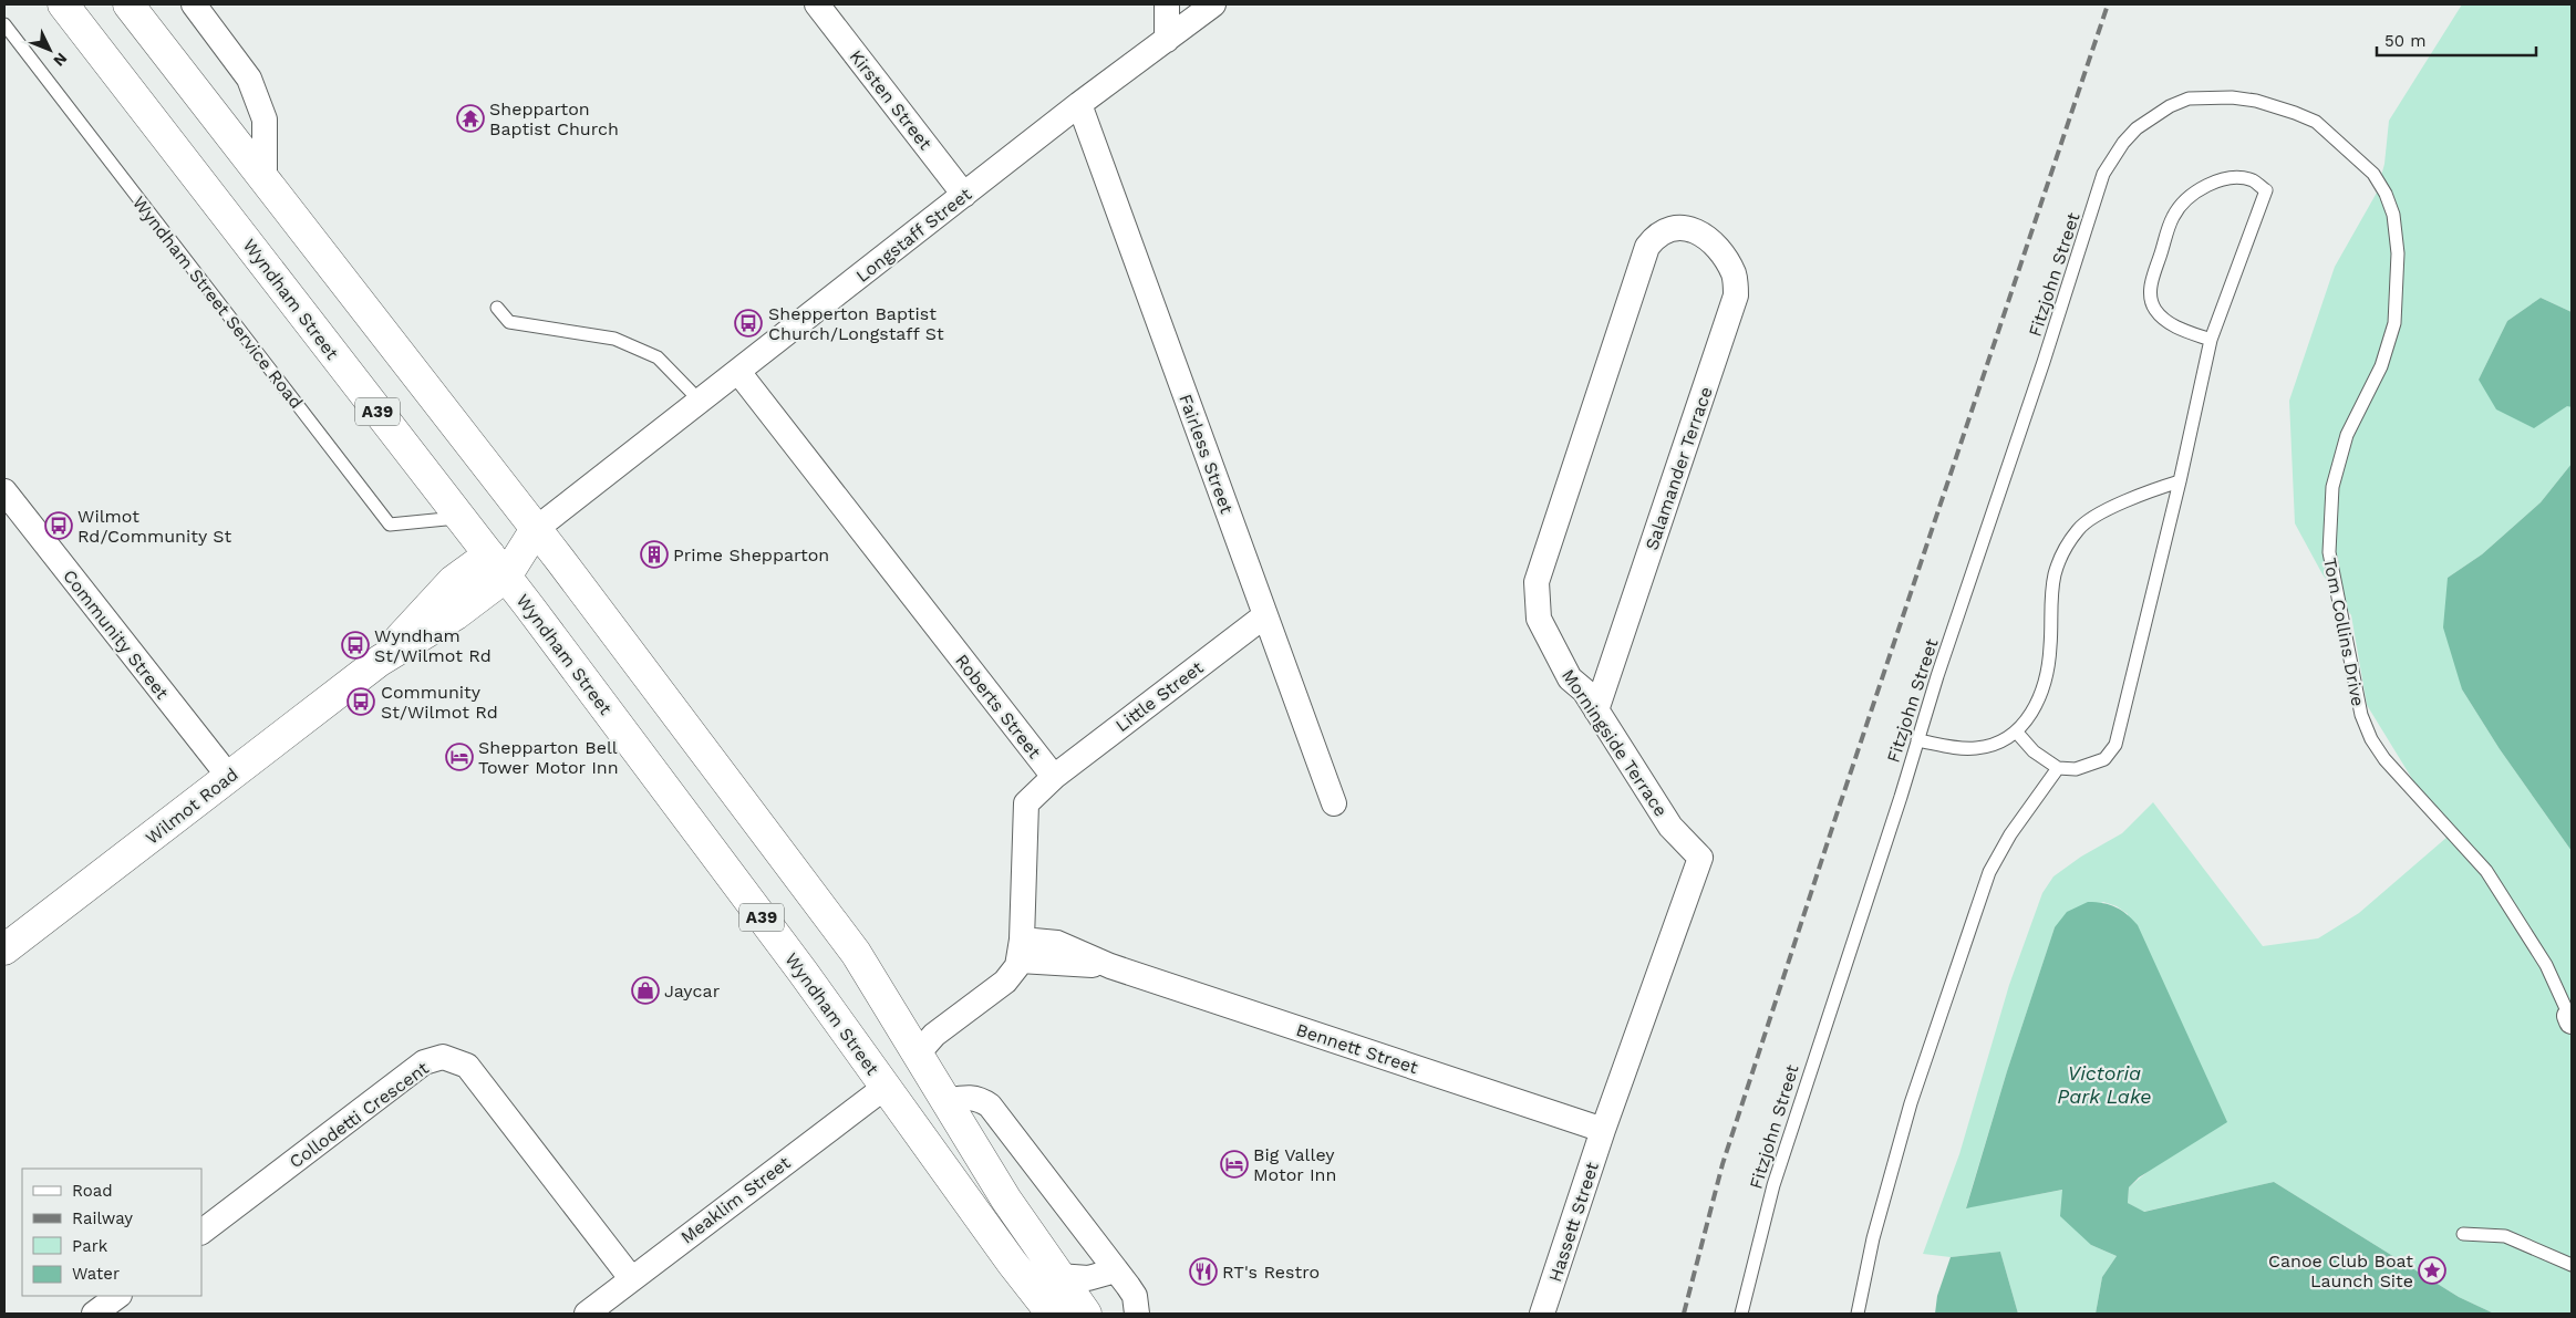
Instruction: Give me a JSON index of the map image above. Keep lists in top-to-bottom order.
{
  "streets": {
    "main road": ["Wyndham Street", "A39", "Wilmot Road"],
    "street": [
      "Kirsten Street",
      "Longstaff Street",
      "Fairless Street",
      "Salamander Terrace",
      "Community Street",
      "Little Street",
      "Roberts Street",
      "Morningside Terrace",
      "Bennett Street",
      "Collodetti Crescent",
      "Meaklim Street",
      "Hassett Street"
    ],
    "lane": ["Fitzjohn Street", "Wyndham Street Service Road", "Tom Collins Drive"]
  },
  "crossings": [
    ["Kirsten Street", "Longstaff Street"],
    ["Longstaff Street", "A39"],
    ["Longstaff Street", "Fairless Street"],
    ["Longstaff Street", "Roberts Street"],
    ["Longstaff Street", "Wilmot Road"],
    ["Fitzjohn Street", "Tom Collins Drive"],
    ["Wyndham Street", "Wyndham Street Service Road"],
    ["Wyndham Street", "Wilmot Road"],
    ["Wyndham Street", "Meaklim Street"],
    ["A39", "Wilmot Road"],
    ["Fairless Street", "Little Street"],
    ["Salamander Terrace", "Morningside Terrace"],
    ["Community Street", "Wilmot Road"],
    ["Little Street", "Roberts Street"],
    ["Roberts Street", "Bennett Street"],
    ["Morningside Terrace", "Bennett Street"],
    ["Morningside Terrace", "Hassett Street"],
    ["Bennett Street", "Hassett Street"],
    ["Collodetti Crescent", "Meaklim Street"]
  ],
  "water": ["Victoria Park Lake"],
  "places": {
    "temple": ["Shepparton Baptist Church"],
    "bus stop": [
      "Shepperton Baptist Church/Longstaff St",
      "Wilmot Rd/Community St",
      "Wyndham St/Wilmot Rd",
      "Community St/Wilmot Rd"
    ],
    "building": ["Prime Shepparton"],
    "hotel": ["Shepparton Bell Tower Motor Inn", "Big Valley Motor Inn"],
    "shop": ["Jaycar"],
    "place": ["Canoe Club Boat Launch Site"],
    "restaurant": ["RT's Restro"]
  },
  "legend": [
    "Road",
    "Railway",
    "Park",
    "Water"
  ],
  "scale_bar": "50 m",
  "north": "bottom right"
}
